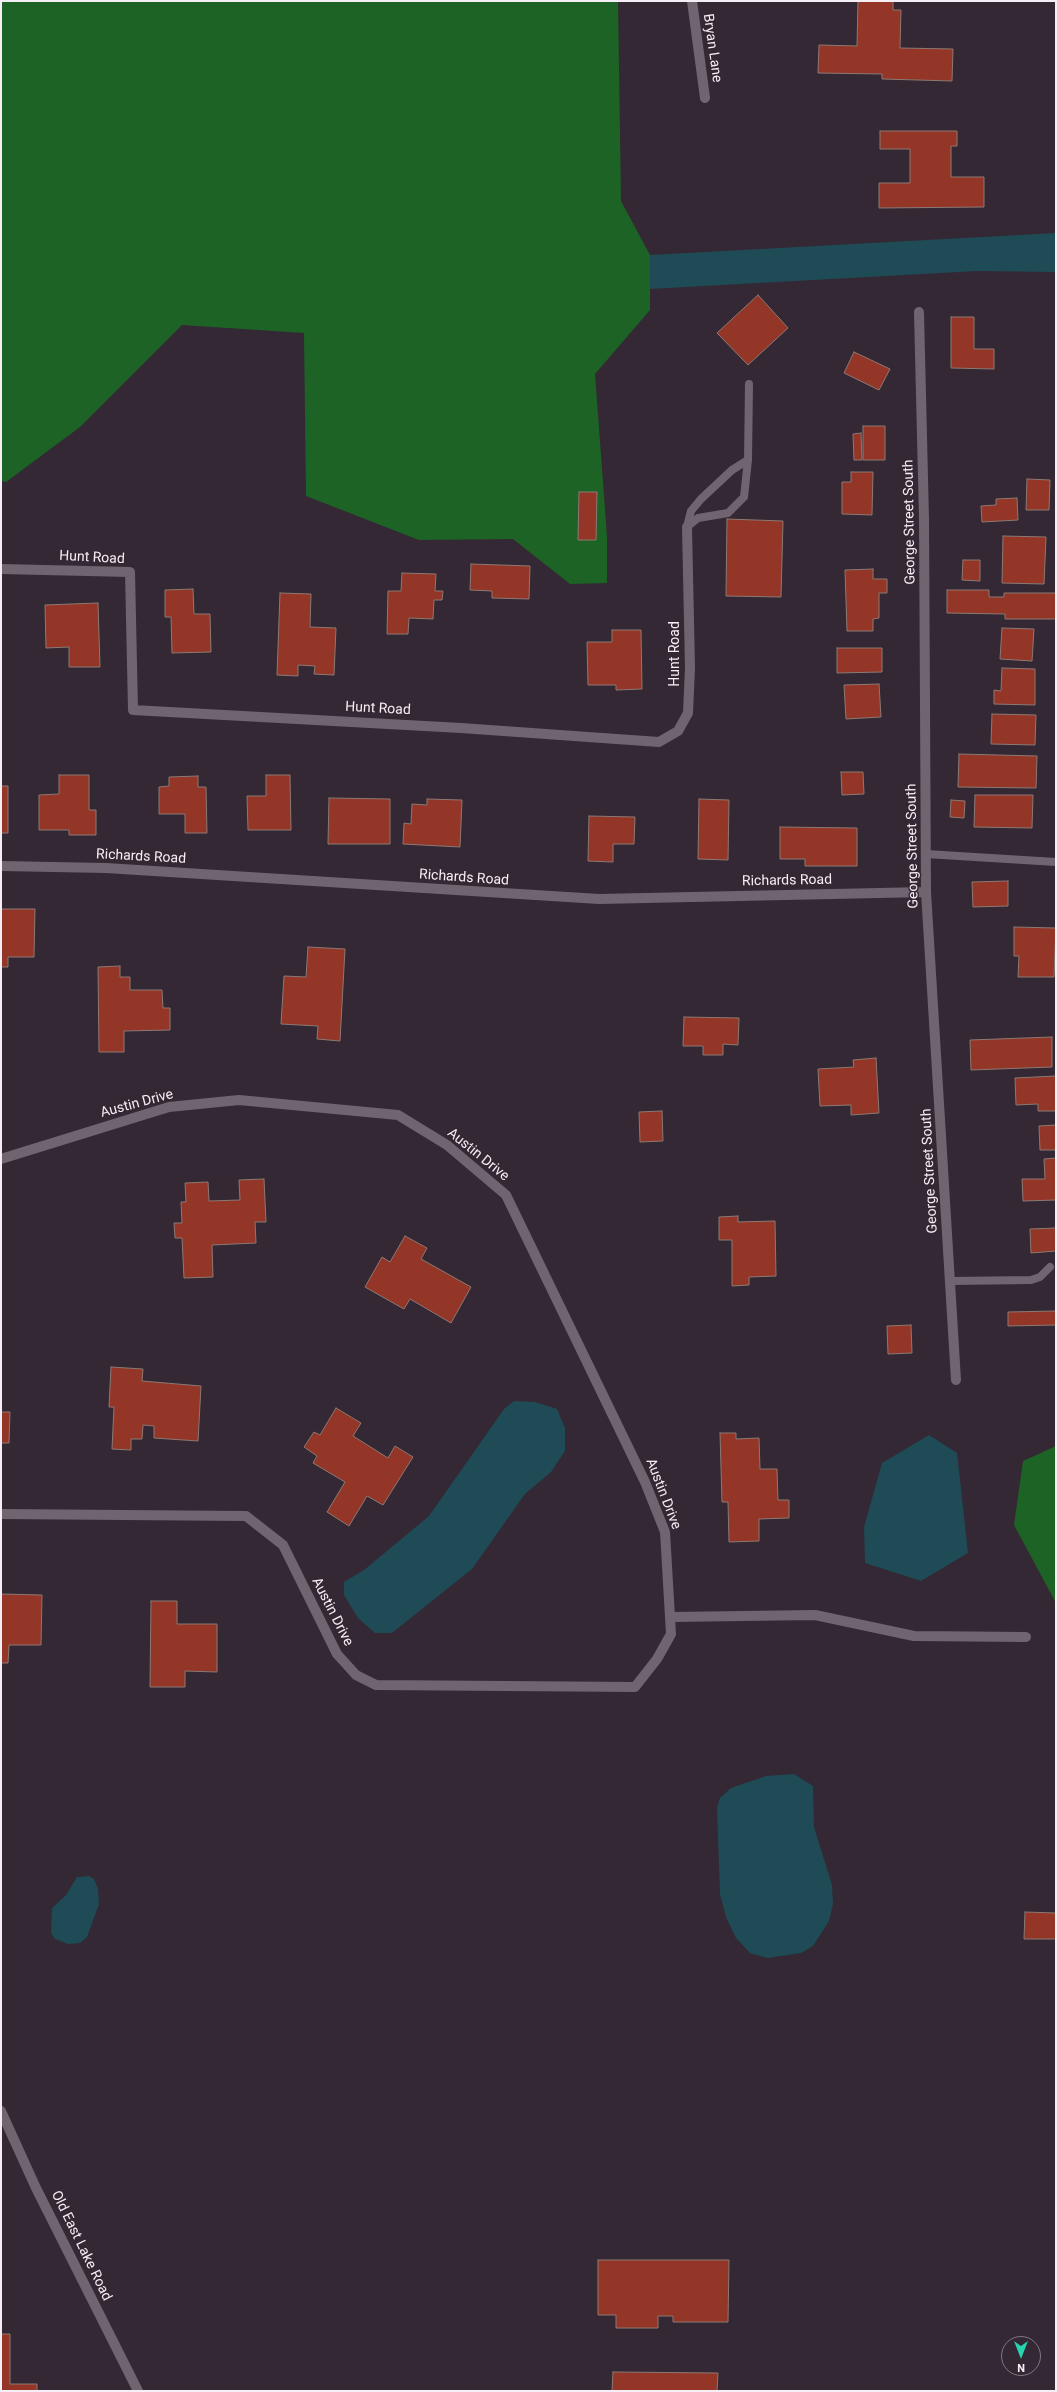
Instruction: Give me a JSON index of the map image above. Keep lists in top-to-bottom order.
{
  "streets": {
    "street": [
      "Bryan Lane",
      "George Street South",
      "Hunt Road",
      "Richards Road",
      "Austin Drive",
      "Old East Lake Road"
    ]
  },
  "crossings": [
    ["George Street South", "Richards Road"]
  ],
  "north": "bottom"
}
